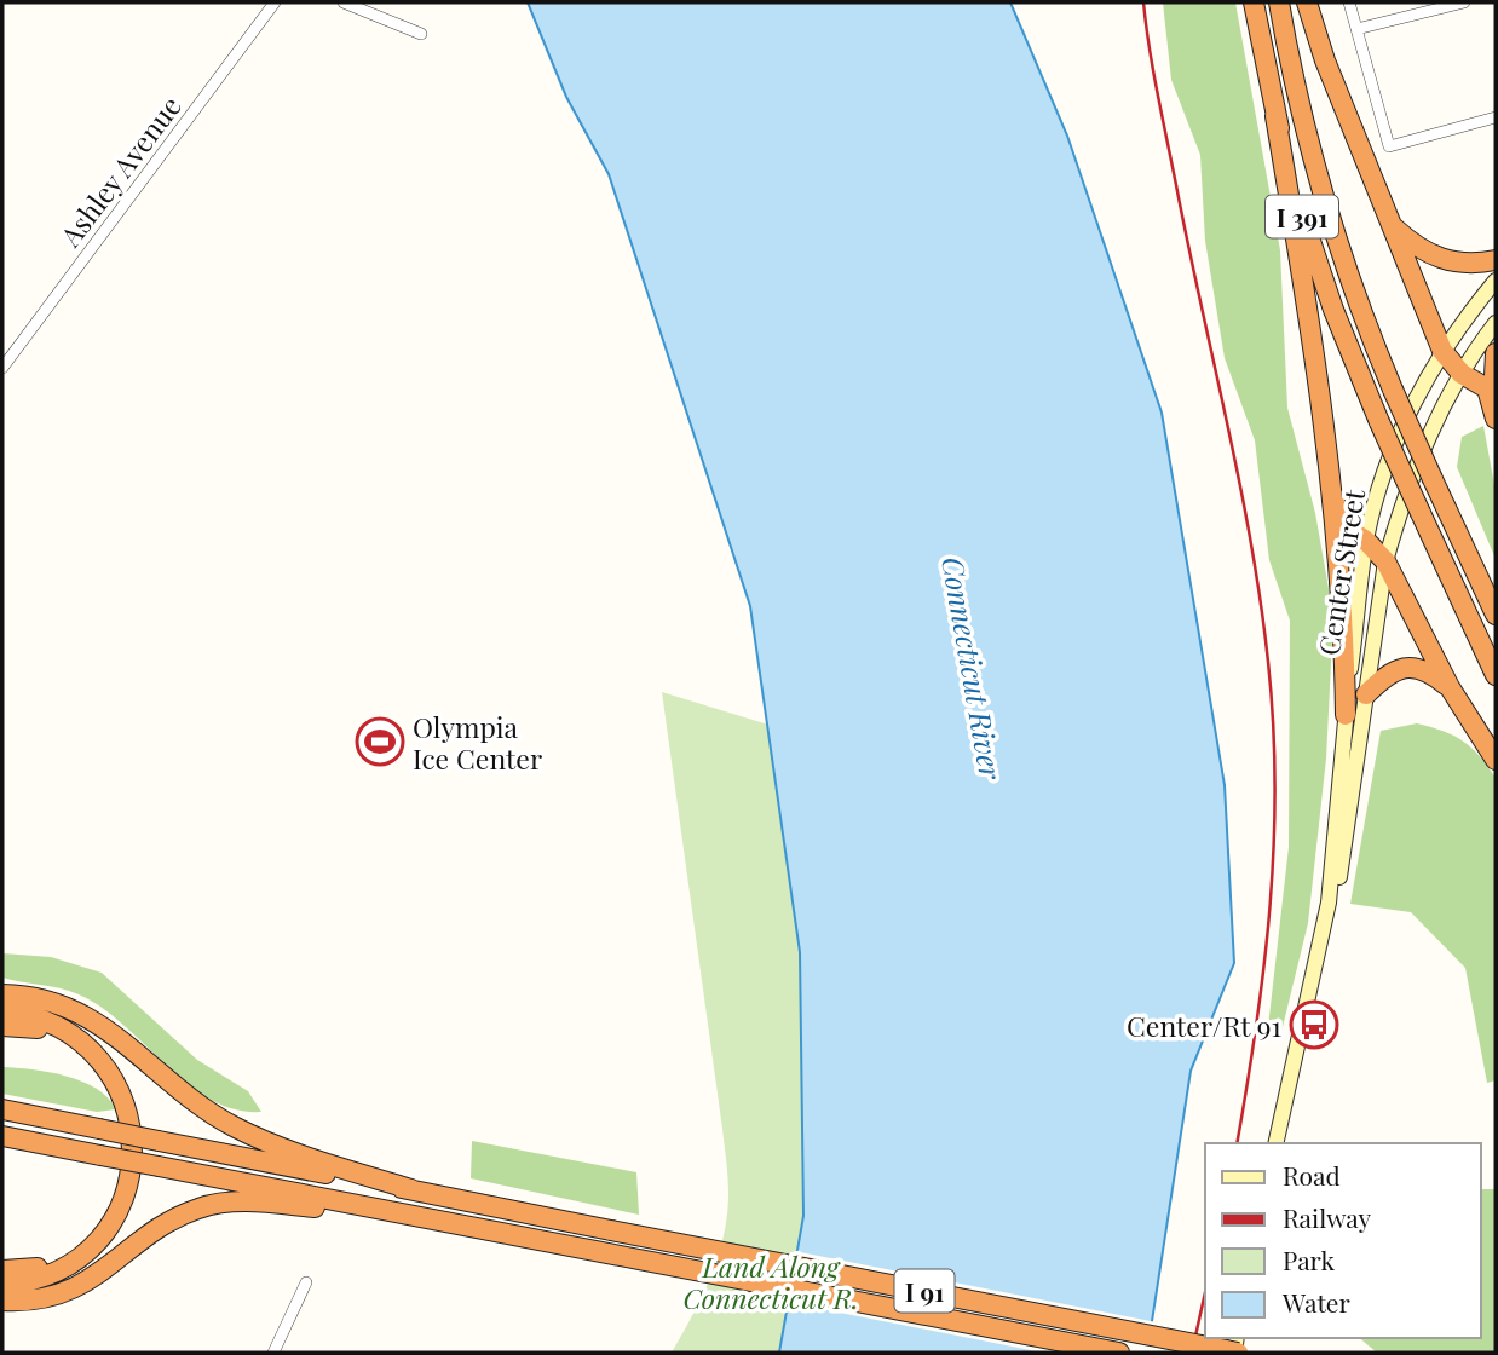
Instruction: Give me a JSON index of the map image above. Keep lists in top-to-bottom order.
{
  "streets": {
    "highway": ["I 391", "I 91"],
    "main road": ["Center Street"],
    "street": ["Ashley Avenue"]
  },
  "water": ["Connecticut River"],
  "parks": ["Land Along Connecticut R."],
  "places": {
    "sports": ["Olympia Ice Center"],
    "bus stop": ["Center/Rt 91"]
  },
  "legend": [
    "Road",
    "Railway",
    "Park",
    "Water"
  ]
}
